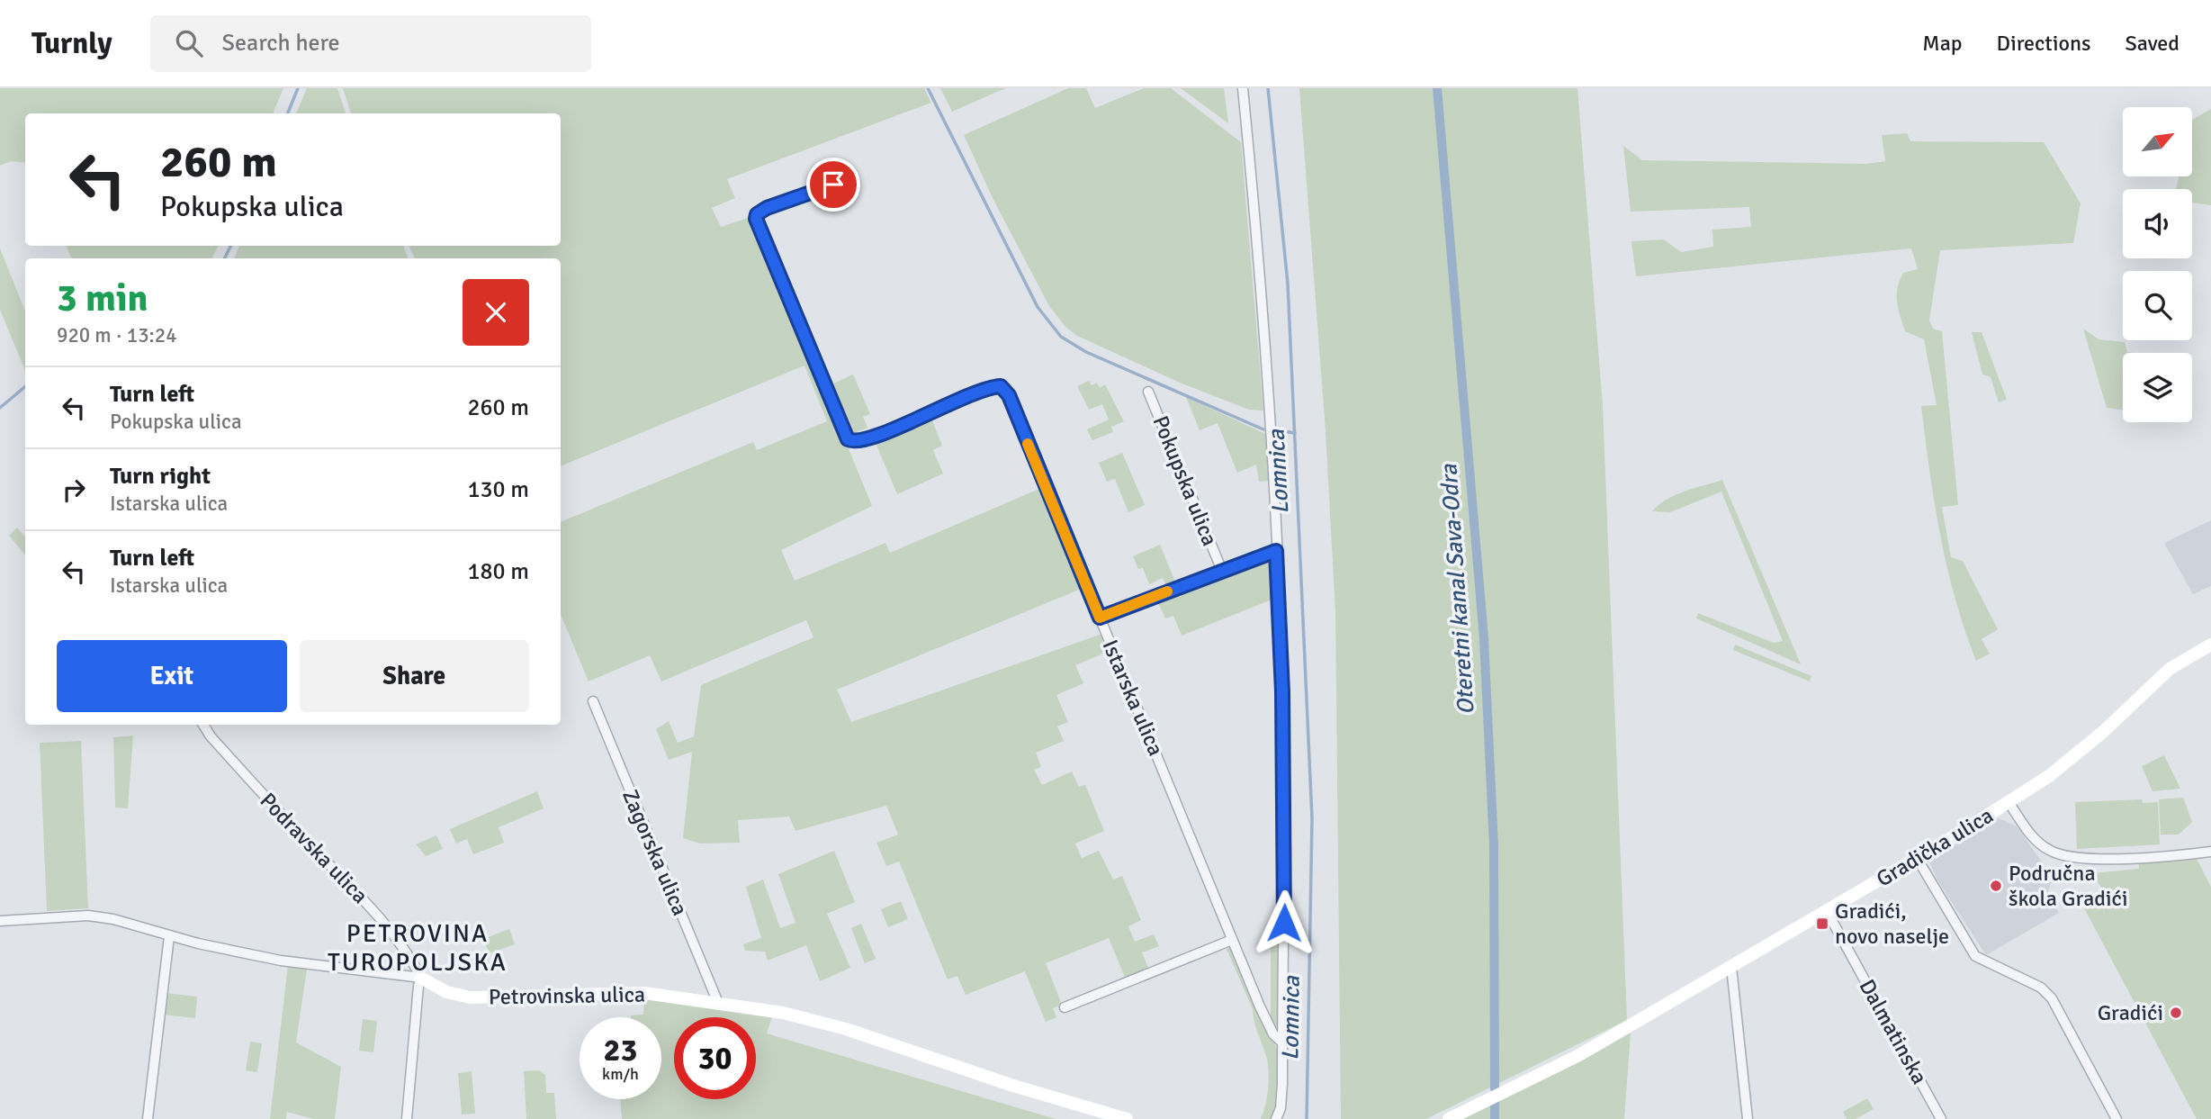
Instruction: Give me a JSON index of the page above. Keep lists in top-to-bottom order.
{
  "streets": {
    "street": [
      "Pokupska ulica",
      "Istarska ulica",
      "Gradička ulica",
      "Podravska ulica",
      "Zagorska ulica",
      "Petrovinska ulica",
      "Dalmatinska"
    ]
  },
  "crossings": [
    ["Pokupska ulica", "Istarska ulica"],
    ["Gradička ulica", "Dalmatinska"],
    ["Podravska ulica", "Petrovinska ulica"],
    ["Zagorska ulica", "Petrovinska ulica"]
  ],
  "districts": ["PETROVINA TUROPOLJSKA"],
  "water": ["Lomnica", "Oteretni kanal Sava-Odra"],
  "places": {
    "other": ["Područna škola Gradići", "Gradići"],
    "transit": ["Gradići, novo naselje"]
  },
  "north": "top right",
  "page": {
    "header": "Turnly",
    "search": "Search here",
    "nav": ["Map", "Directions", "Saved"],
    "turn": ["260 m", "Pokupska ulica"],
    "heading": ["3 min", "920 m · 13:24"],
    "list": [
      {
        "name": "Turn left",
        "note": "Pokupska ulica",
        "value": "260 m"
      },
      {
        "name": "Turn right",
        "note": "Istarska ulica",
        "value": "130 m"
      },
      {
        "name": "Turn left",
        "note": "Istarska ulica",
        "value": "180 m"
      }
    ],
    "buttons": ["Exit", "Share"],
    "speed": "23 km/h",
    "limit": "30"
  }
}
